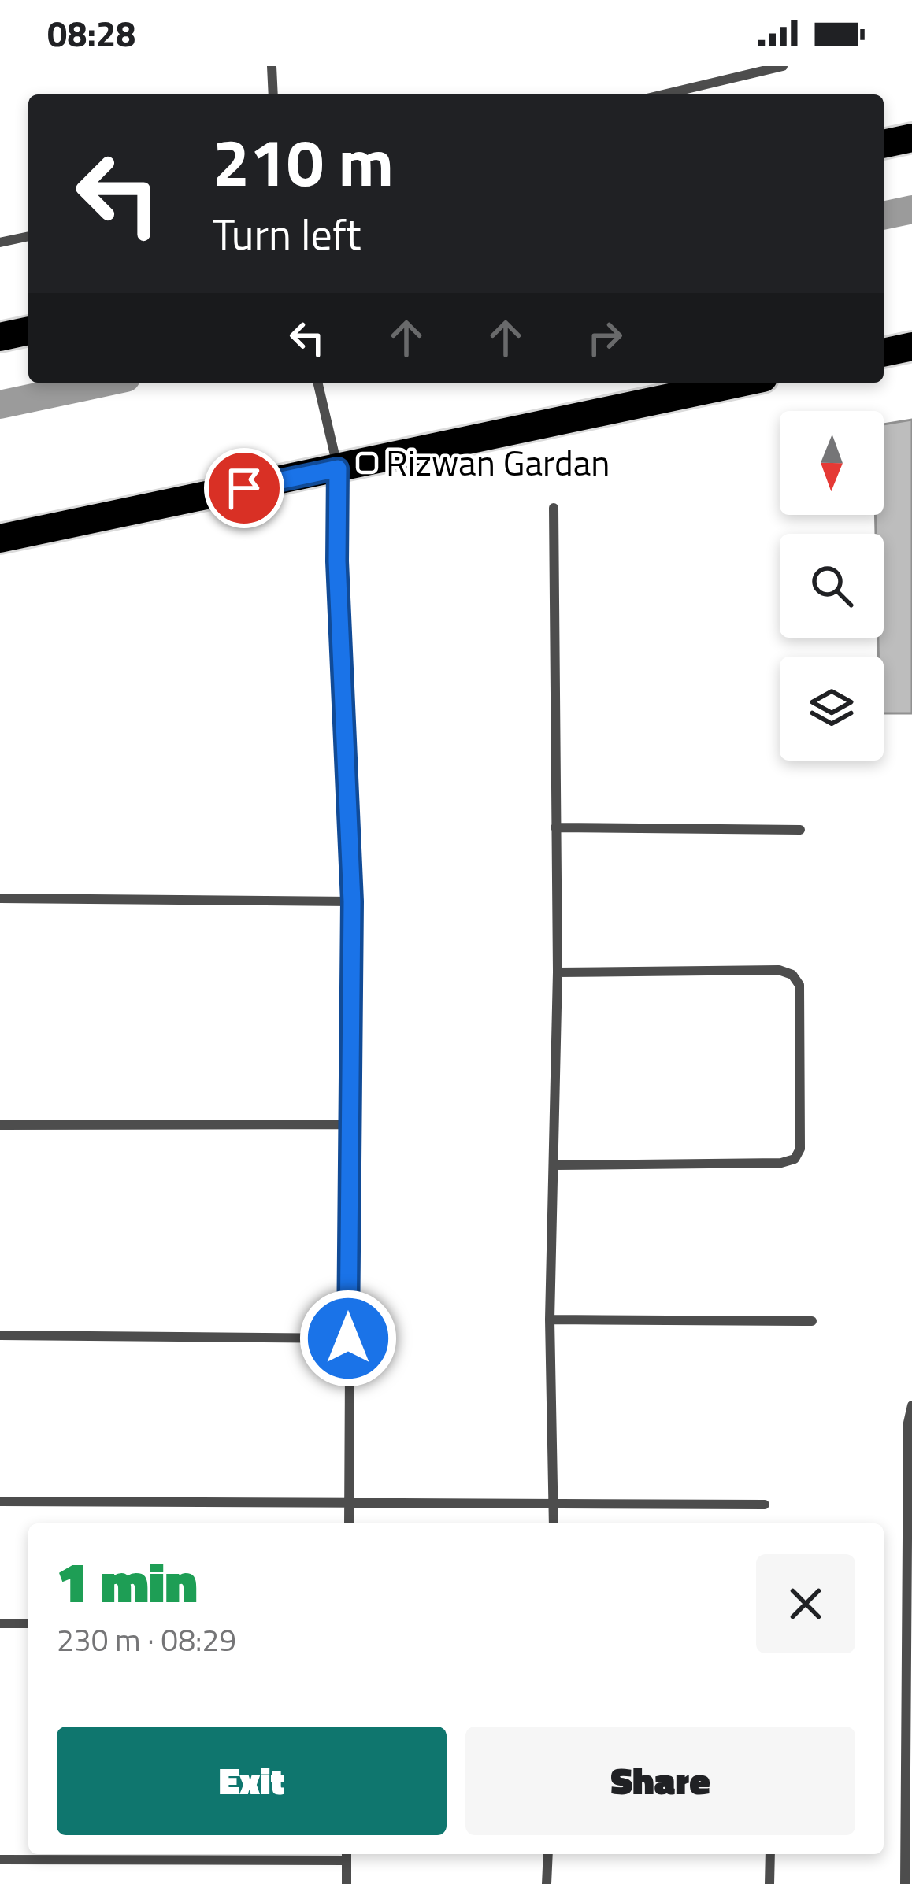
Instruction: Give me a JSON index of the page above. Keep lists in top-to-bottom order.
{
  "places": {
    "transit": ["Rizwan Gardan"]
  },
  "north": "bottom",
  "page": {
    "status": "08:28",
    "turn": ["210 m", "Turn left"],
    "heading": ["1 min", "230 m · 08:29"],
    "buttons": ["Exit", "Share"]
  }
}
